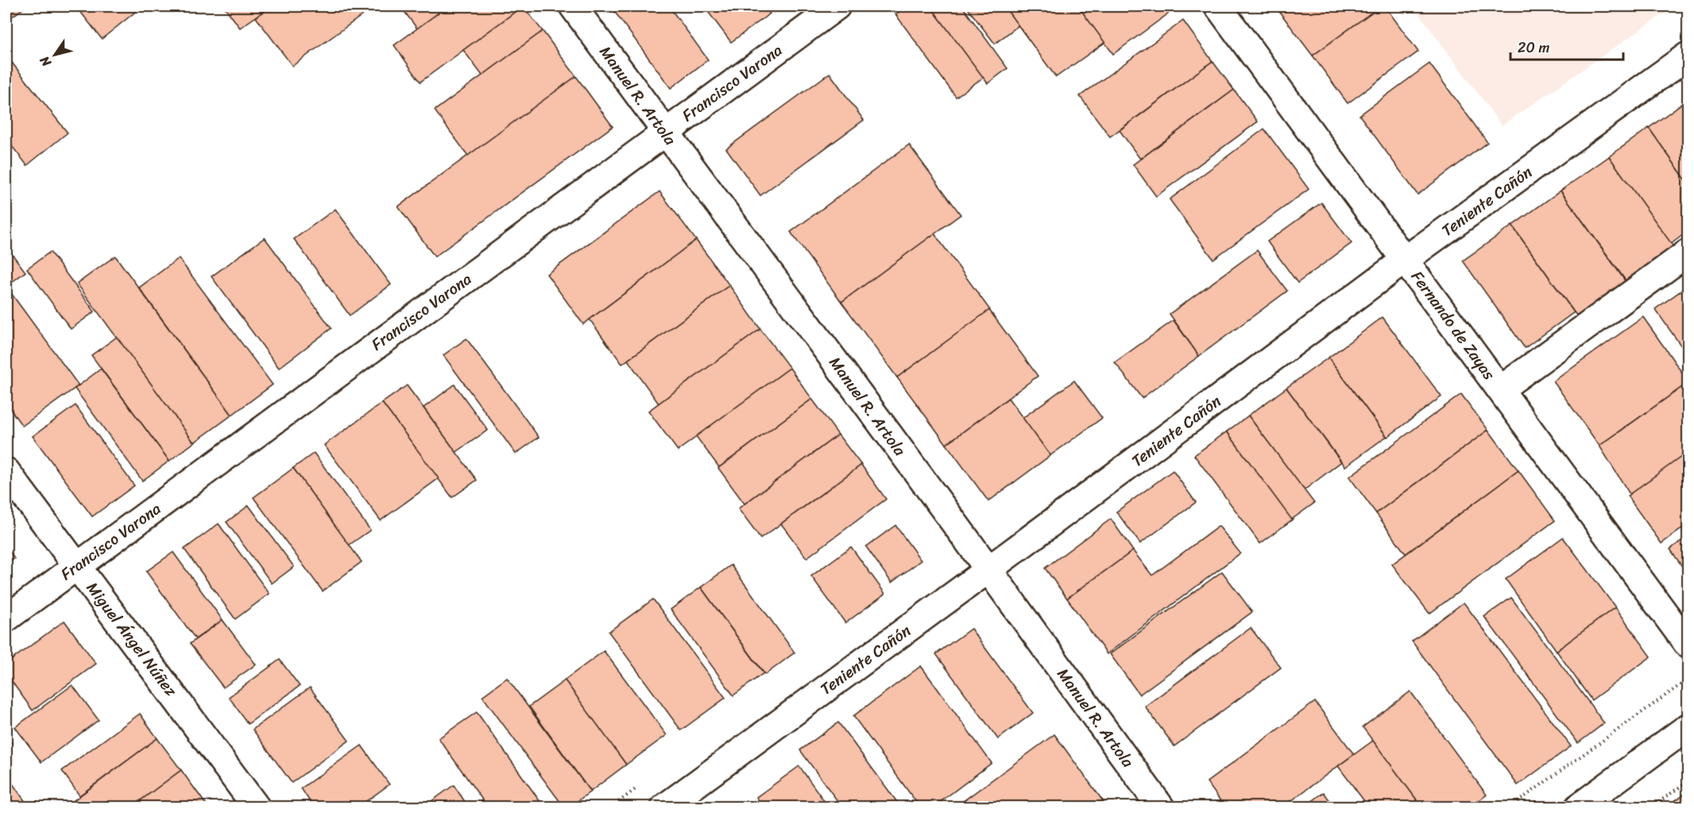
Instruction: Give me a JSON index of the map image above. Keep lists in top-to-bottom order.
{
  "streets": {
    "street": [
      "Francisco Varona",
      "Manuel R. Artola",
      "Teniente Cañón",
      "Fernando de Zayas",
      "Miguel Ángel Núñez"
    ]
  },
  "crossings": [
    ["Francisco Varona", "Manuel R. Artola"],
    ["Francisco Varona", "Miguel Ángel Núñez"],
    ["Manuel R. Artola", "Teniente Cañón"],
    ["Teniente Cañón", "Fernando de Zayas"]
  ],
  "scale_bar": "20 m",
  "north": "bottom left"
}
